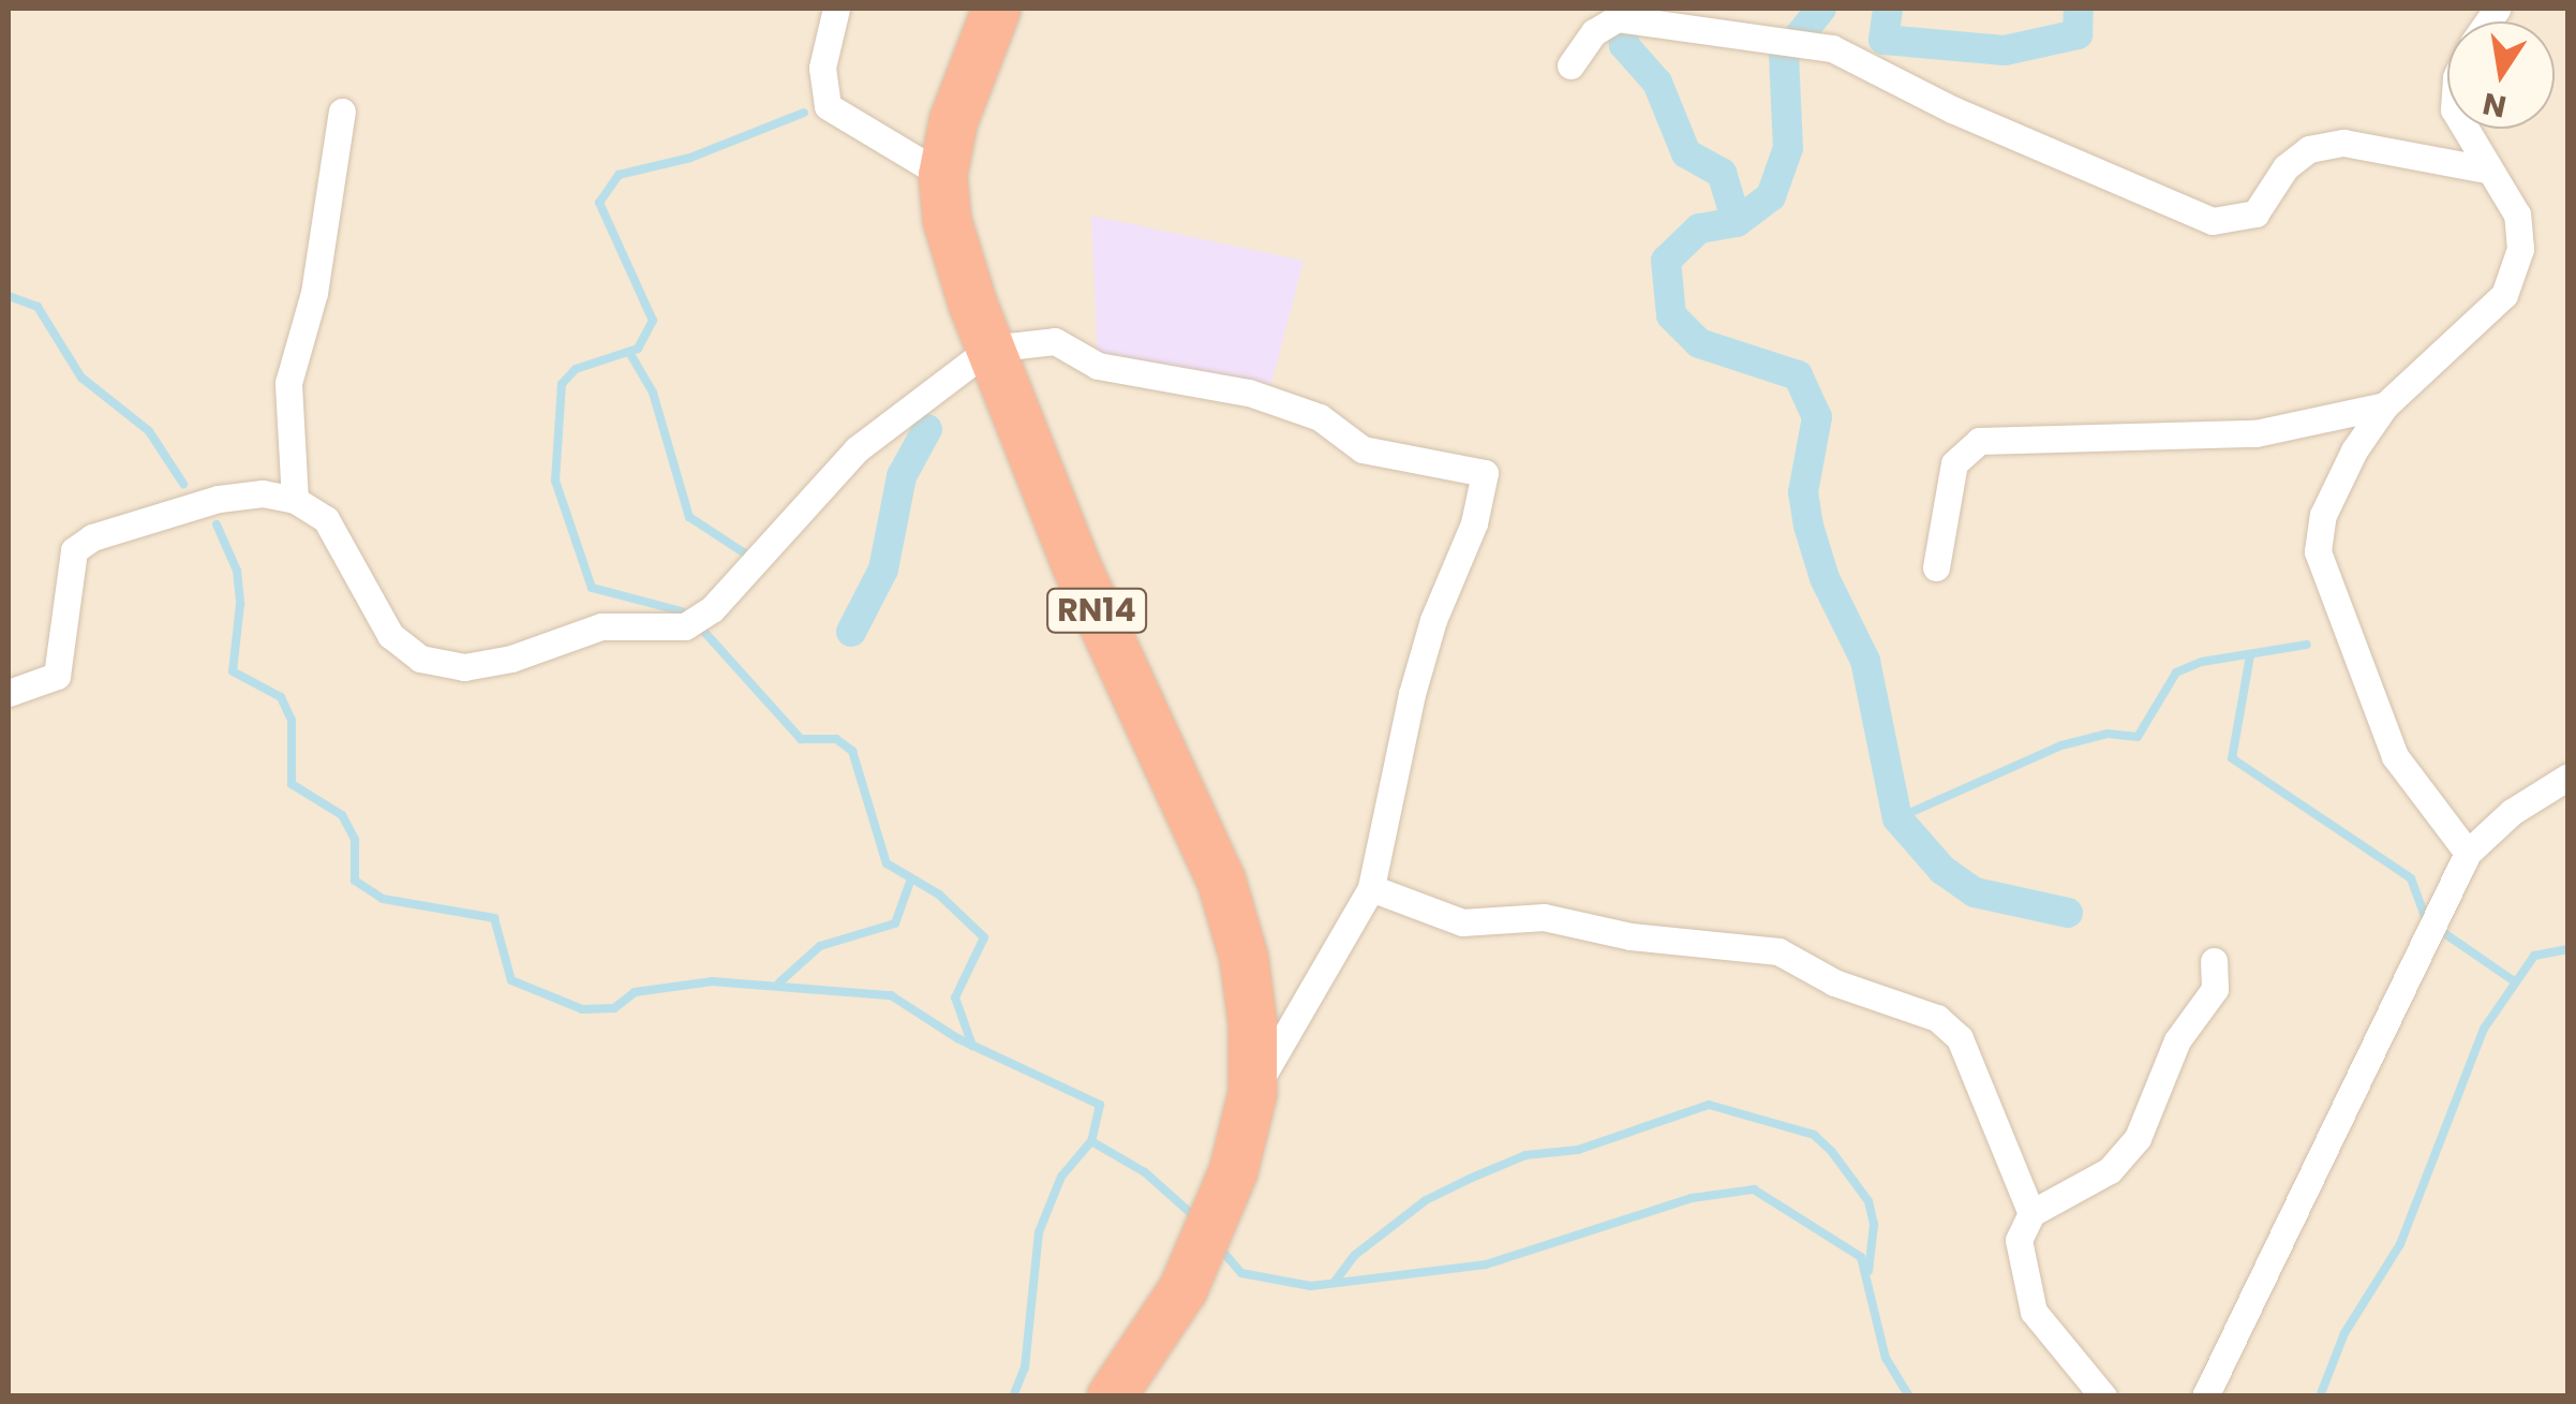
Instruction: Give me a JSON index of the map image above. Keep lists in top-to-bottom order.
{
  "streets": {
    "highway": ["RN14"]
  },
  "north": "bottom"
}
